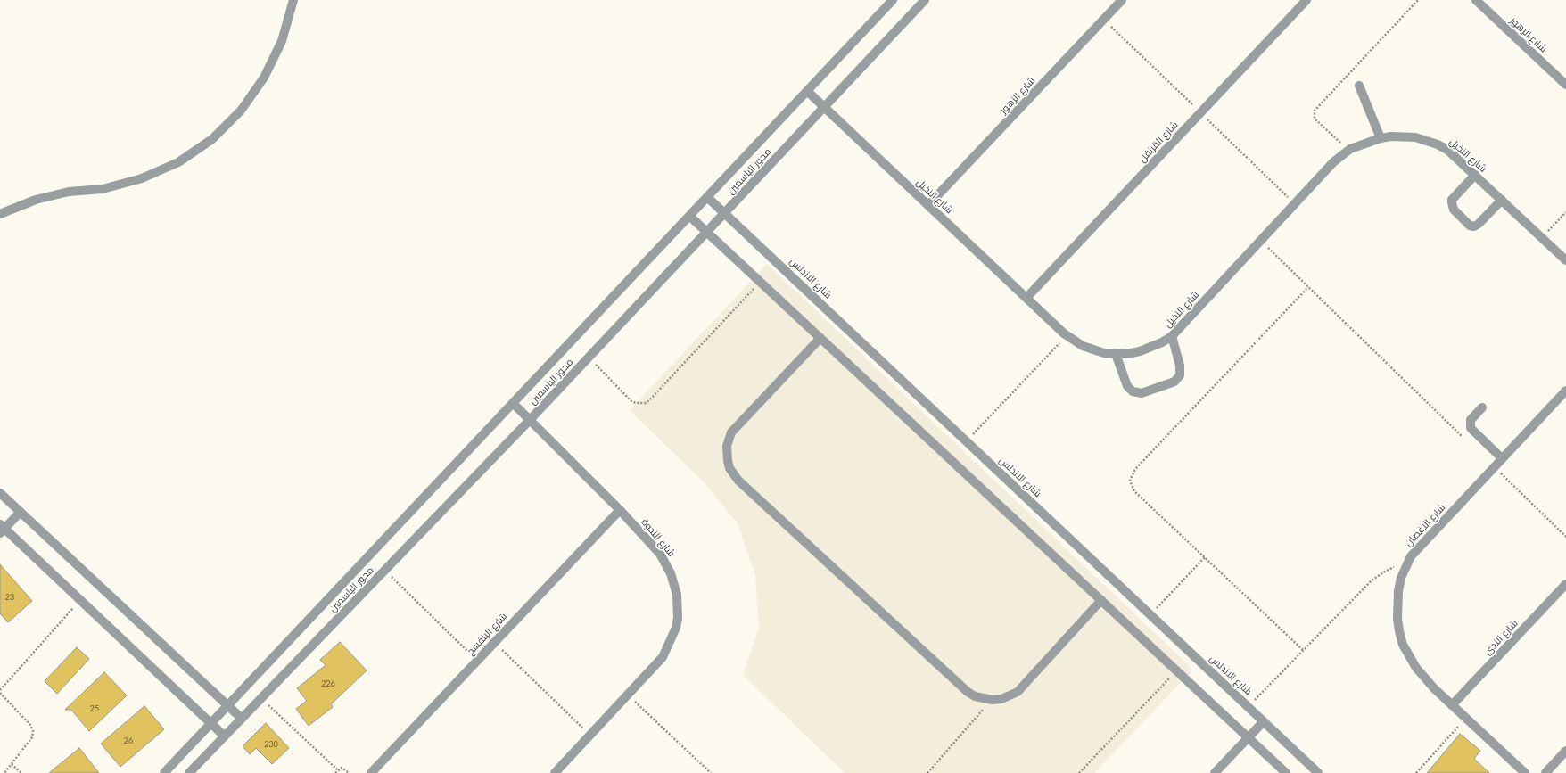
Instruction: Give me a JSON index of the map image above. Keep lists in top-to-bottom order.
{
  "streets": {
    "street": [
      "شارع الزهور",
      "شارع القرنفل",
      "شارع النخيل",
      "محور الياسمين",
      "شارع الاندلس",
      "شارع الاغصان",
      "شارع الندوة",
      "شارع البنفسج",
      "شارع الندى"
    ]
  },
  "crossings": [
    ["شارع الزهور", "شارع النخيل"],
    ["شارع القرنفل", "شارع النخيل"],
    ["شارع النخيل", "محور الياسمين"],
    ["محور الياسمين", "شارع الاندلس"],
    ["محور الياسمين", "شارع الندوة"],
    ["شارع الاغصان", "شارع الندى"],
    ["شارع الندوة", "شارع البنفسج"]
  ],
  "house_numbers": [
    "23",
    "226",
    "25",
    "26",
    "230"
  ]
}
